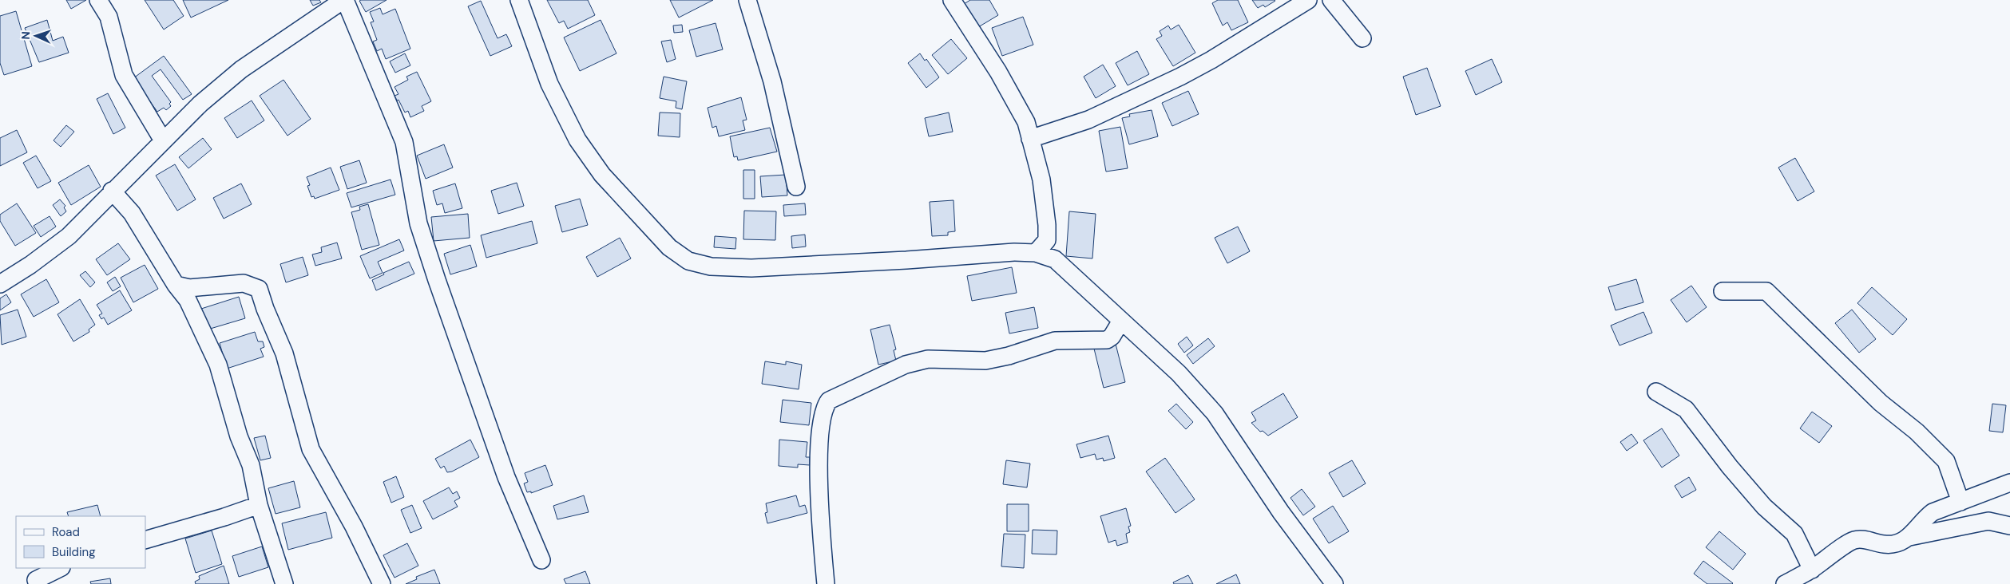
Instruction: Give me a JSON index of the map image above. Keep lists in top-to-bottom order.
{
  "legend": ["Road", "Building"],
  "north": "left"
}
